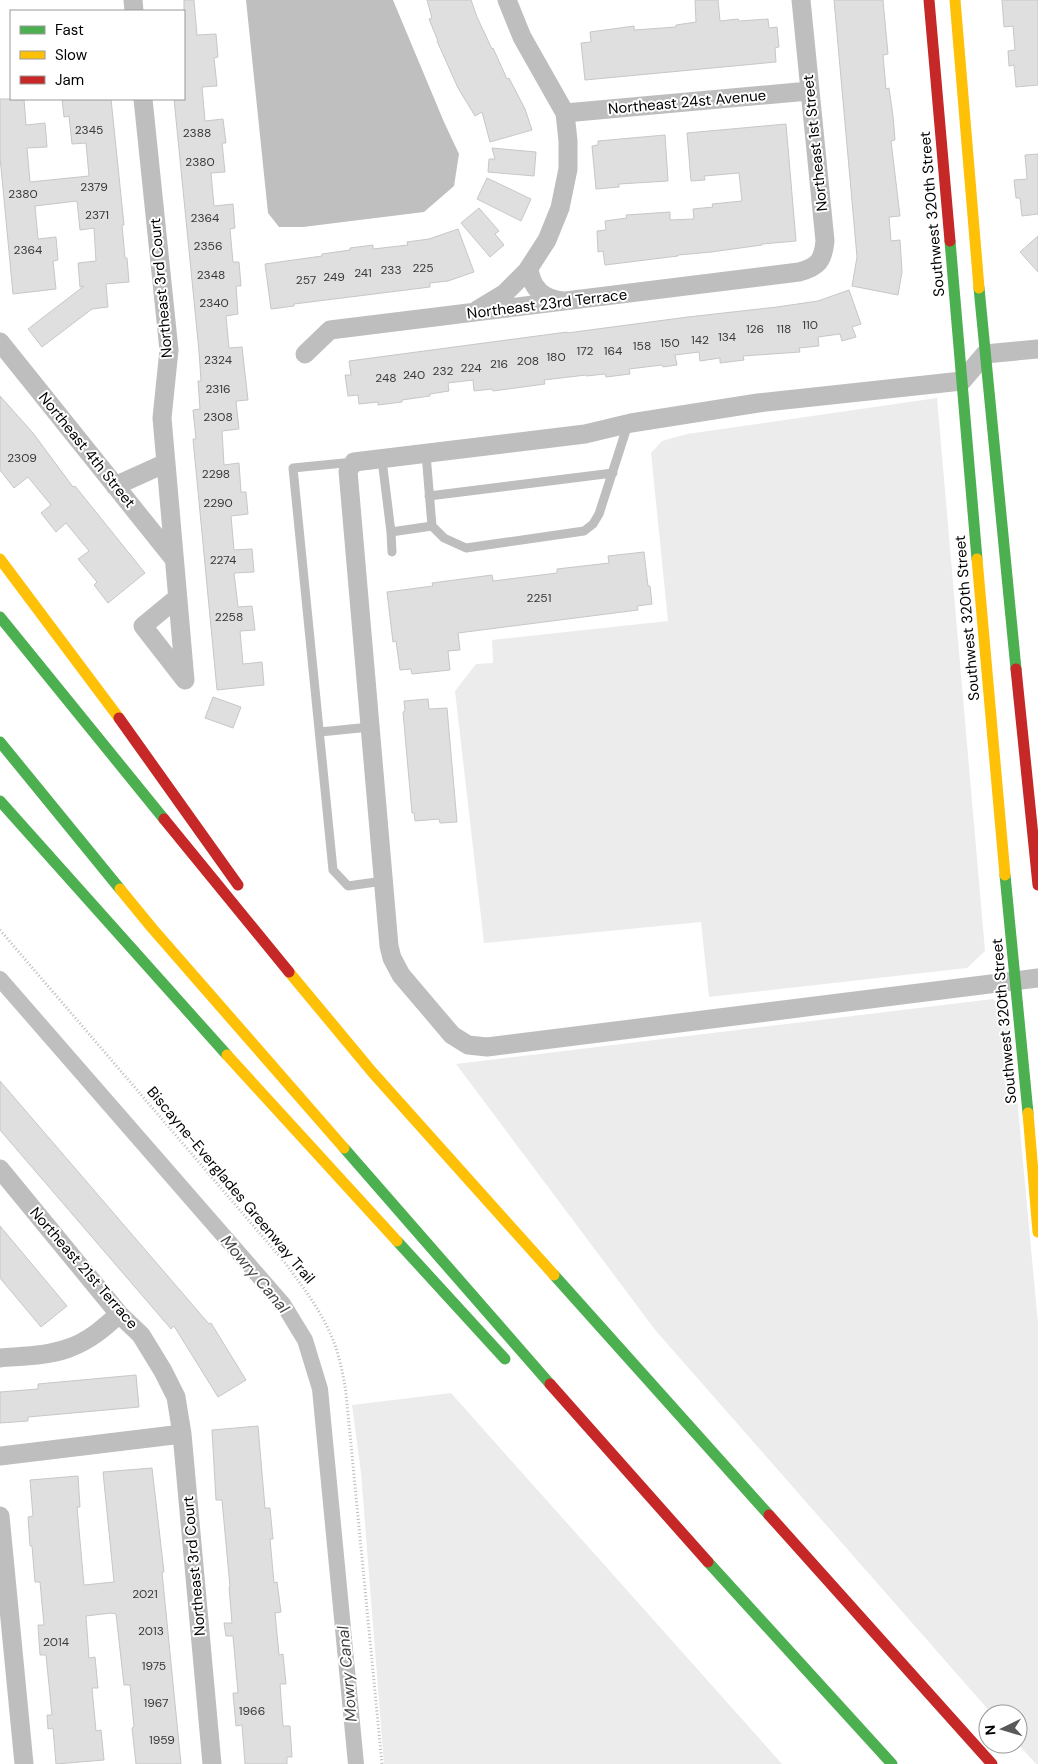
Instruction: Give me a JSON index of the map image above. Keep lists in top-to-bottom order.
{
  "streets": {
    "main road": ["Southwest 320th Street"],
    "street": [
      "Northeast 24st Avenue",
      "Northeast 1st Street",
      "Northeast 3rd Court",
      "Northeast 23rd Terrace",
      "Northeast 4th Street",
      "Northeast 21st Terrace"
    ],
    "path": ["Biscayne-Everglades Greenway Trail"]
  },
  "crossings": [
    ["Northeast 24st Avenue", "Northeast 1st Street"],
    ["Northeast 1st Street", "Northeast 23rd Terrace"],
    ["Northeast 3rd Court", "Northeast 4th Street"],
    ["Northeast 3rd Court", "Northeast 21st Terrace"]
  ],
  "water": ["Mowry Canal"],
  "house_numbers": [
    "2345",
    "2388",
    "2380",
    "2379",
    "2380",
    "2371",
    "2364",
    "2356",
    "2364",
    "225",
    "233",
    "241",
    "2348",
    "249",
    "257",
    "2340",
    "110",
    "126",
    "118",
    "134",
    "142",
    "150",
    "158",
    "172",
    "164",
    "180",
    "2324",
    "208",
    "216",
    "224",
    "232",
    "240",
    "248",
    "2316",
    "2308",
    "2309",
    "2298",
    "2290",
    "2274",
    "2251",
    "2258",
    "2021",
    "2013",
    "2014",
    "1975",
    "1967",
    "1966",
    "1959"
  ],
  "legend": ["Fast", "Slow", "Jam"],
  "north": "left"
}
